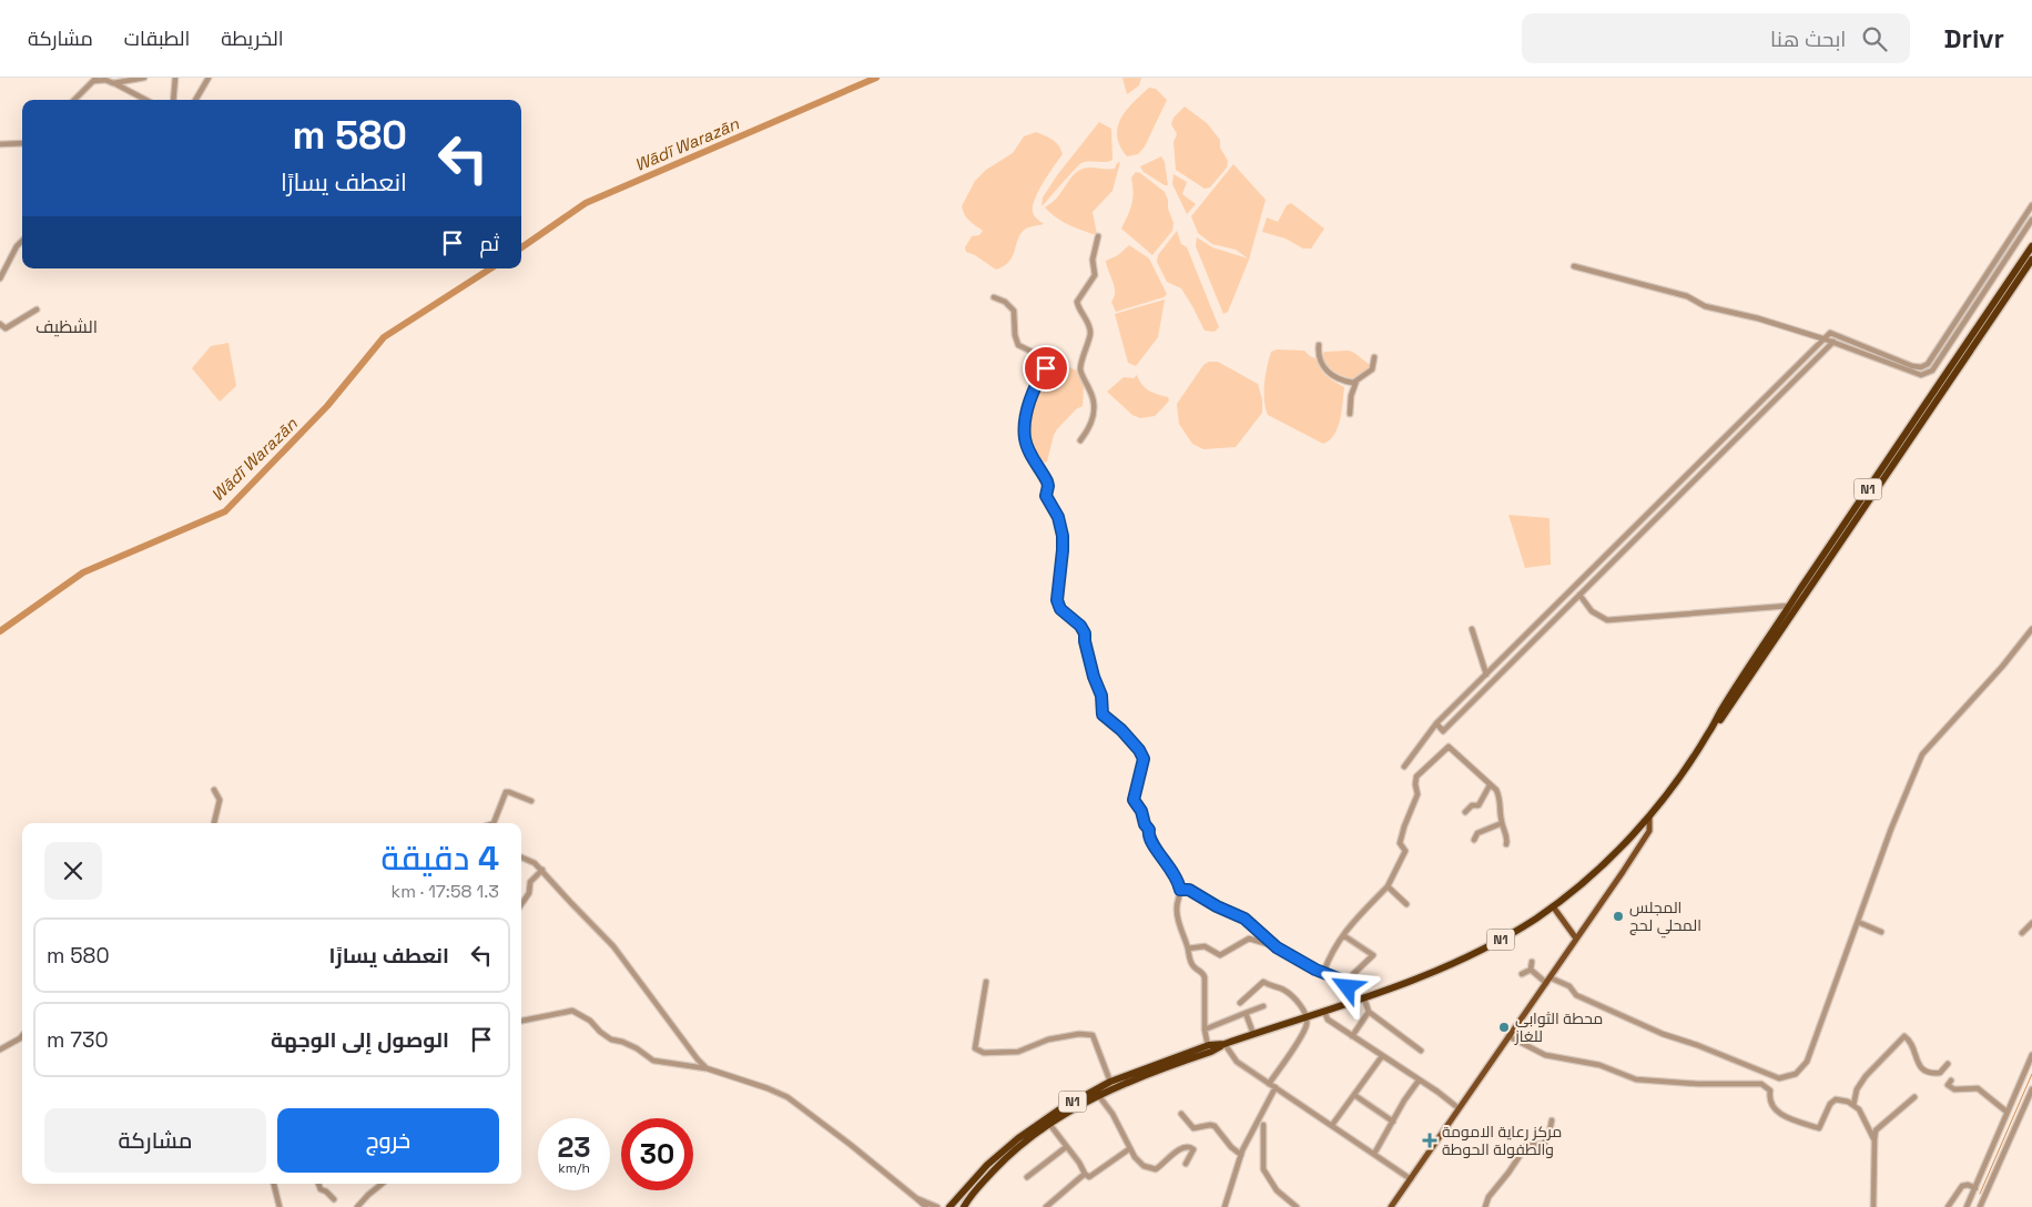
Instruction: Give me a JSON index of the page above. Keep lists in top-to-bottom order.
{
  "streets": {
    "highway": ["N1"]
  },
  "districts": ["الشظيف"],
  "water": ["Wādī Warazān"],
  "places": {
    "other": ["المجلس المحلي لحج", "محطة الثوابي للغاز"],
    "health": ["مركز رعاية الامومة والطفولة الحوطة"]
  },
  "page": {
    "header": "Drivr",
    "search": "ابحث هنا",
    "nav": ["الخريطة", "الطبقات", "مشاركة"],
    "turn": ["580 m", "انعطف يسارًا"],
    "then": "ثم",
    "heading": ["4 دقيقة", "1.3 km · 17:58"],
    "list": [
      {
        "name": "انعطف يسارًا",
        "value": "580 m"
      },
      {
        "name": "الوصول إلى الوجهة",
        "value": "730 m"
      }
    ],
    "buttons": ["خروج", "مشاركة"],
    "speed": "23 km/h",
    "limit": "30"
  }
}
